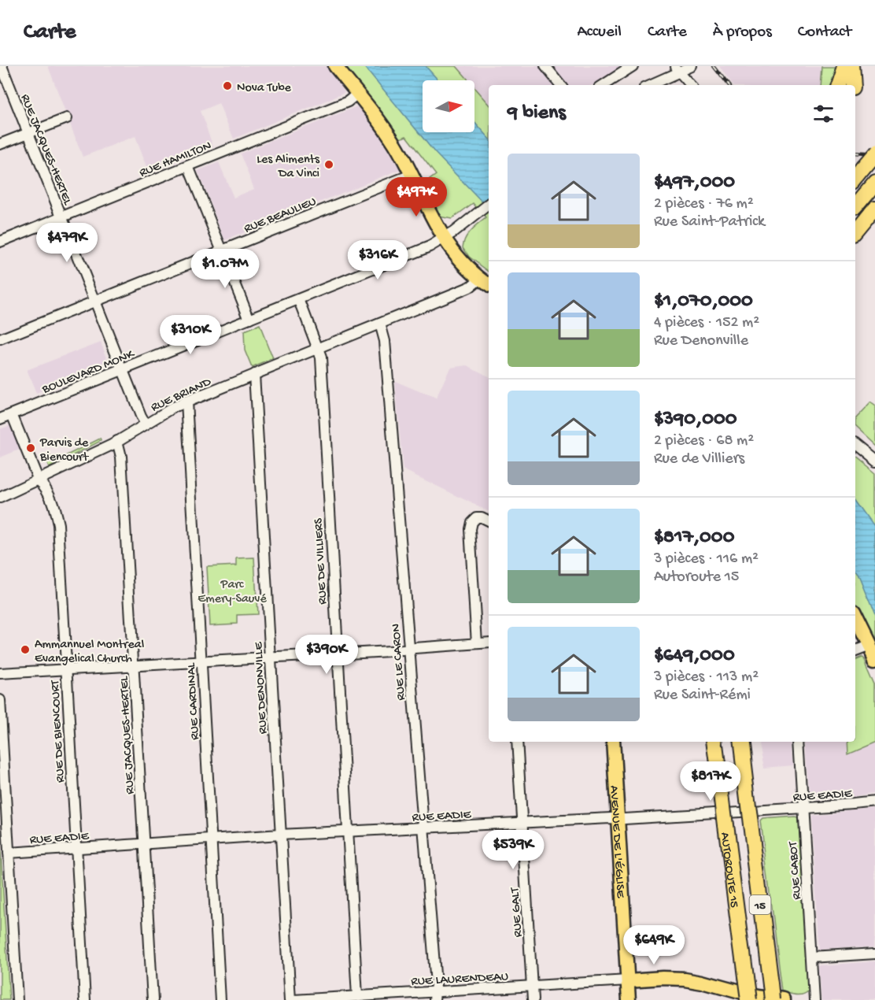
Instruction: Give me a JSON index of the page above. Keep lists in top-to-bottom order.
{
  "streets": {
    "highway": ["AUTOROUTE 15", "15"],
    "main road": ["AVENUE DE L'ÉGLISE"],
    "street": [
      "RUE JACQUES-HERTEL",
      "RUE HAMILTON",
      "RUE BEAULIEU",
      "BOULEVARD MONK",
      "RUE BRIAND",
      "RUE DE VILLIERS",
      "RUE LE CARON",
      "RUE DENONVILLE",
      "RUE CARDINAL",
      "RUE DE BIENCOURT",
      "RUE EADIE",
      "RUE CABOT",
      "RUE GALT",
      "RUE LAURENDEAU"
    ]
  },
  "crossings": [
    ["RUE JACQUES-HERTEL", "RUE HAMILTON"],
    ["RUE JACQUES-HERTEL", "RUE BEAULIEU"],
    ["RUE JACQUES-HERTEL", "BOULEVARD MONK"],
    ["RUE JACQUES-HERTEL", "RUE BRIAND"],
    ["RUE JACQUES-HERTEL", "RUE EADIE"],
    ["BOULEVARD MONK", "RUE DE VILLIERS"],
    ["BOULEVARD MONK", "RUE DE BIENCOURT"],
    ["RUE BRIAND", "RUE DE VILLIERS"],
    ["RUE BRIAND", "RUE LE CARON"],
    ["RUE BRIAND", "RUE DENONVILLE"],
    ["RUE BRIAND", "RUE CARDINAL"],
    ["RUE BRIAND", "RUE DE BIENCOURT"],
    ["RUE DE VILLIERS", "RUE EADIE"],
    ["RUE DE VILLIERS", "RUE LAURENDEAU"],
    ["RUE LE CARON", "RUE EADIE"],
    ["RUE LE CARON", "RUE LAURENDEAU"],
    ["RUE DENONVILLE", "RUE EADIE"],
    ["RUE DENONVILLE", "RUE LAURENDEAU"],
    ["RUE CARDINAL", "RUE EADIE"],
    ["RUE DE BIENCOURT", "RUE EADIE"],
    ["RUE EADIE", "AVENUE DE L'ÉGLISE"],
    ["RUE EADIE", "RUE CABOT"],
    ["RUE EADIE", "RUE GALT"],
    ["AVENUE DE L'ÉGLISE", "RUE LAURENDEAU"],
    ["RUE GALT", "RUE LAURENDEAU"]
  ],
  "parks": ["Parc Emery-Sauvé"],
  "places": [
    "Nova Tube",
    "Les Aliments Da Vinci",
    "Parvis de Biencourt",
    "Ammannuel Montreal Evangelical Church"
  ],
  "north": "right",
  "page": {
    "header": "Carte",
    "nav": [
      "Accueil",
      "Carte",
      "À propos",
      "Contact"
    ],
    "heading": "9 biens",
    "list": [
      {
        "name": "$497,000",
        "note": "2 pièces · 76 m² · Rue Saint-Patrick"
      },
      {
        "name": "$1,070,000",
        "note": "4 pièces · 152 m² · Rue Denonville"
      },
      {
        "name": "$390,000",
        "note": "2 pièces · 68 m² · Rue de Villiers"
      },
      {
        "name": "$817,000",
        "note": "3 pièces · 116 m² · Autoroute 15"
      },
      {
        "name": "$649,000",
        "note": "3 pièces · 113 m² · Rue Saint-Rémi"
      }
    ],
    "price": [
      "$497K",
      "$479K",
      "$316K",
      "$1.07M",
      "$310K",
      "$390K",
      "$817K",
      "$539K",
      "$649K"
    ]
  }
}
